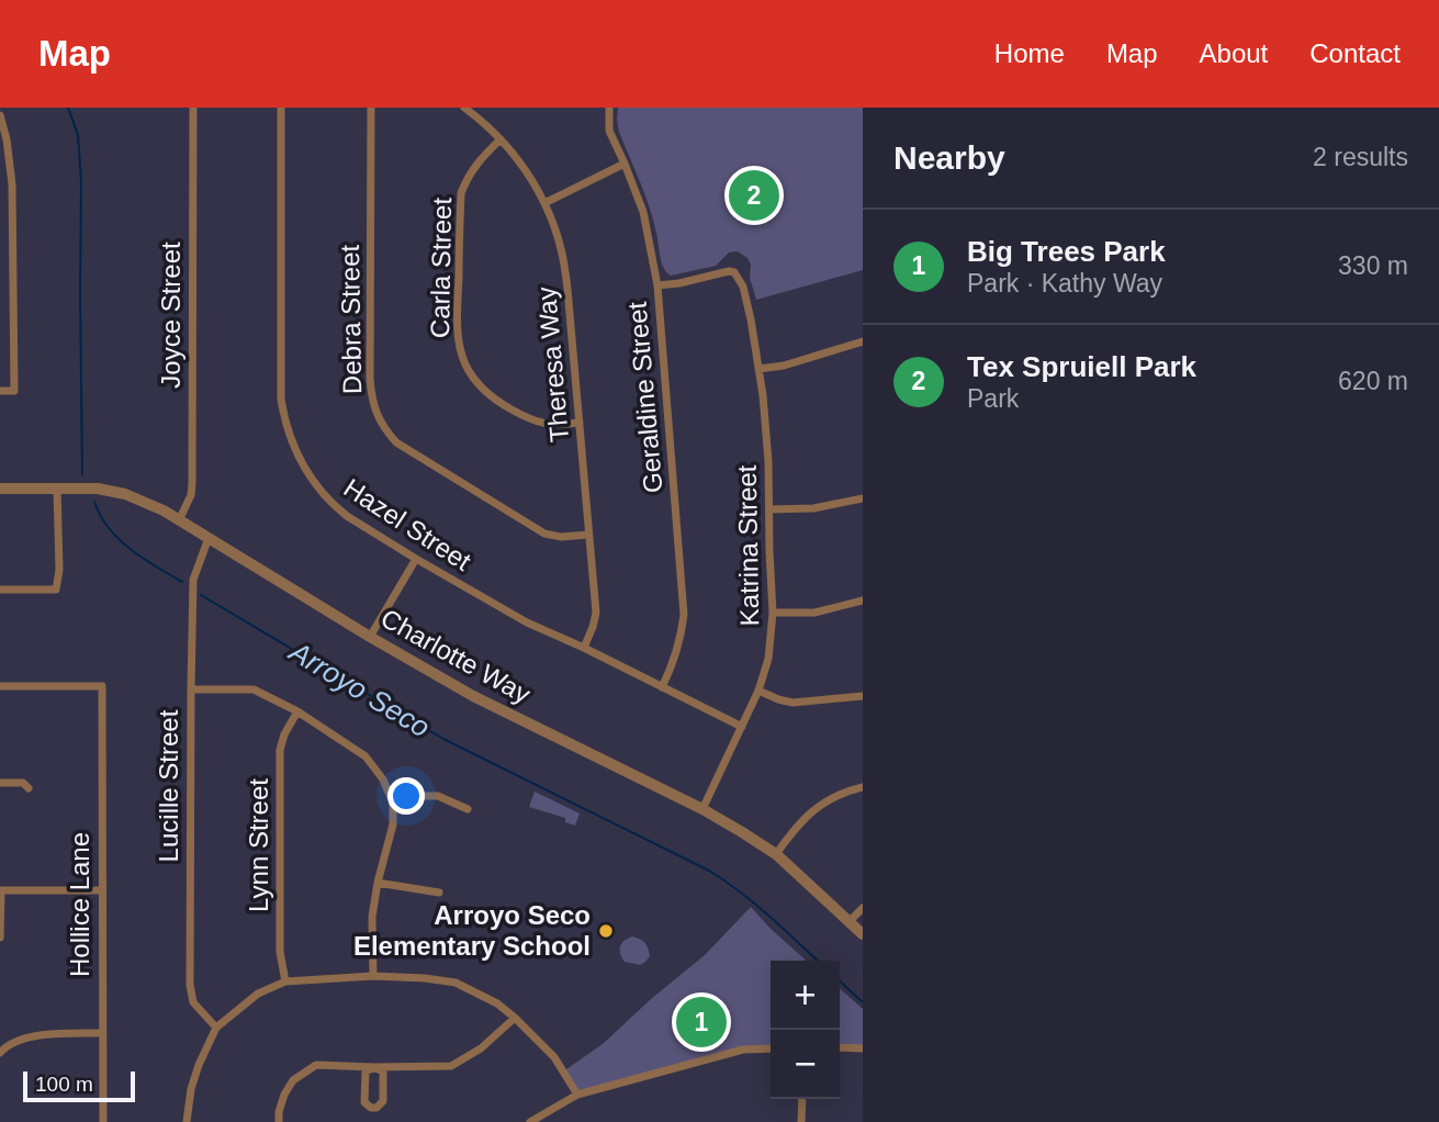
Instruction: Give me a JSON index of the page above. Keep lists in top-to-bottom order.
{
  "streets": {
    "street": [
      "Carla Street",
      "Joyce Street",
      "Debra Street",
      "Theresa Way",
      "Geraldine Street",
      "Hazel Street",
      "Katrina Street",
      "Charlotte Way",
      "Lucille Street",
      "Lynn Street",
      "Hollice Lane"
    ]
  },
  "crossings": [
    ["Carla Street", "Theresa Way"],
    ["Joyce Street", "Charlotte Way"],
    ["Debra Street", "Theresa Way"],
    ["Theresa Way", "Hazel Street"],
    ["Geraldine Street", "Hazel Street"],
    ["Geraldine Street", "Katrina Street"],
    ["Hazel Street", "Katrina Street"],
    ["Katrina Street", "Charlotte Way"],
    ["Charlotte Way", "Lucille Street"]
  ],
  "water": ["Arroyo Seco"],
  "places": ["Arroyo Seco Elementary School"],
  "scale_bar": "100 m",
  "page": {
    "header": "Map",
    "nav": [
      "Home",
      "Map",
      "About",
      "Contact"
    ],
    "heading": ["Nearby", "2 results"],
    "pins": ["2", "1"],
    "list": [
      {
        "mark": "1",
        "name": "Big Trees Park",
        "note": "Park · Kathy Way",
        "value": "330 m"
      },
      {
        "mark": "2",
        "name": "Tex Spruiell Park",
        "note": "Park",
        "value": "620 m"
      }
    ],
    "map_buttons": ["+", "−"],
    "scale": "100 m"
  }
}
